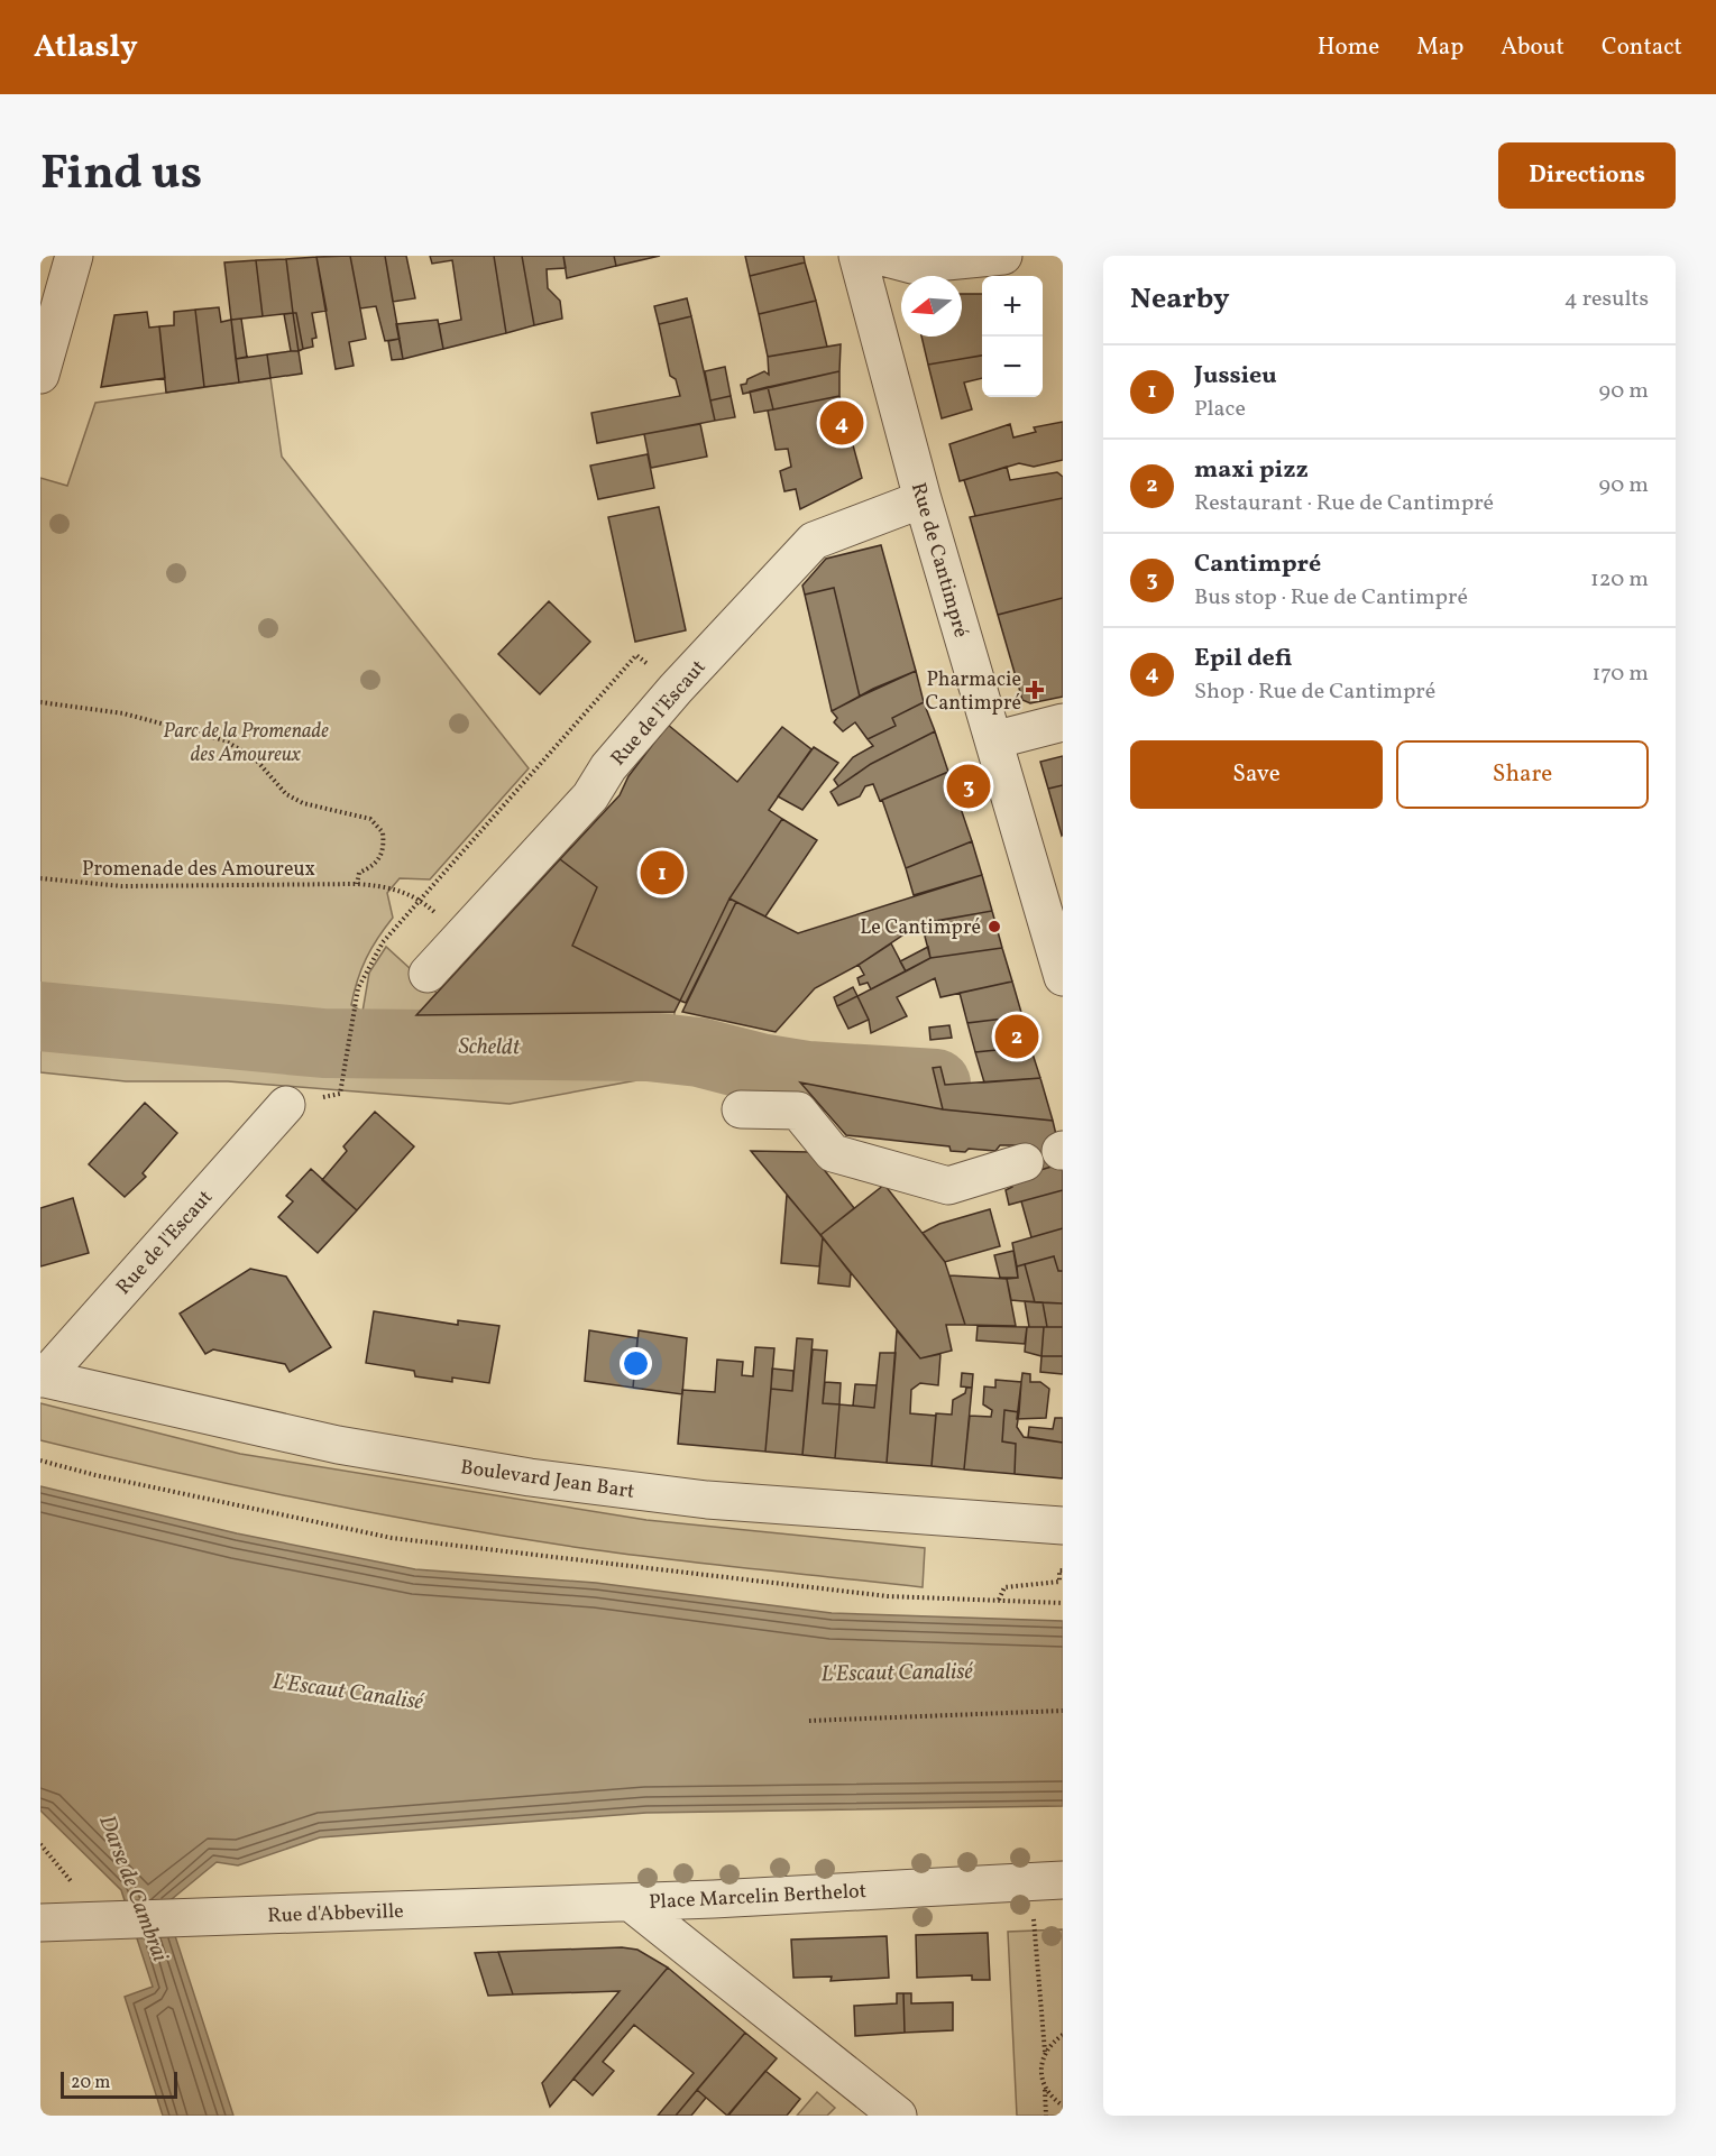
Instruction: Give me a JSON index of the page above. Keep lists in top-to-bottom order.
{
  "streets": {
    "street": [
      "Rue de Cantimpré",
      "Rue de l'Escaut",
      "Boulevard Jean Bart",
      "Place Marcelin Berthelot",
      "Rue d'Abbeville"
    ],
    "path": ["Promenade des Amoureux"]
  },
  "crossings": [
    ["Rue de Cantimpré", "Rue de l'Escaut"],
    ["Rue de l'Escaut", "Promenade des Amoureux"],
    ["Rue de l'Escaut", "Boulevard Jean Bart"],
    ["Place Marcelin Berthelot", "Rue d'Abbeville"]
  ],
  "water": ["Scheldt", "L'Escaut Canalisé", "Darse de Cambrai"],
  "parks": ["Parc de la Promenade des Amoureux"],
  "places": {
    "health": ["Pharmacie Cantimpré"],
    "other": ["Le Cantimpré"]
  },
  "scale_bar": "20 m",
  "north": "left",
  "page": {
    "header": "Atlasly",
    "nav": [
      "Home",
      "Map",
      "About",
      "Contact"
    ],
    "title": "Find us",
    "buttons": [
      "Directions",
      ["Save", "Share"]
    ],
    "heading": ["Nearby", "4 results"],
    "map_buttons": ["+", "−"],
    "list": [
      {
        "mark": "1",
        "name": "Jussieu",
        "note": "Place",
        "value": "90 m"
      },
      {
        "mark": "2",
        "name": "maxi pizz",
        "note": "Restaurant · Rue de Cantimpré",
        "value": "90 m"
      },
      {
        "mark": "3",
        "name": "Cantimpré",
        "note": "Bus stop · Rue de Cantimpré",
        "value": "120 m"
      },
      {
        "mark": "4",
        "name": "Epil defi",
        "note": "Shop · Rue de Cantimpré",
        "value": "170 m"
      }
    ],
    "pins": [
      "4",
      "3",
      "1",
      "2"
    ],
    "scale": "20 m"
  }
}
